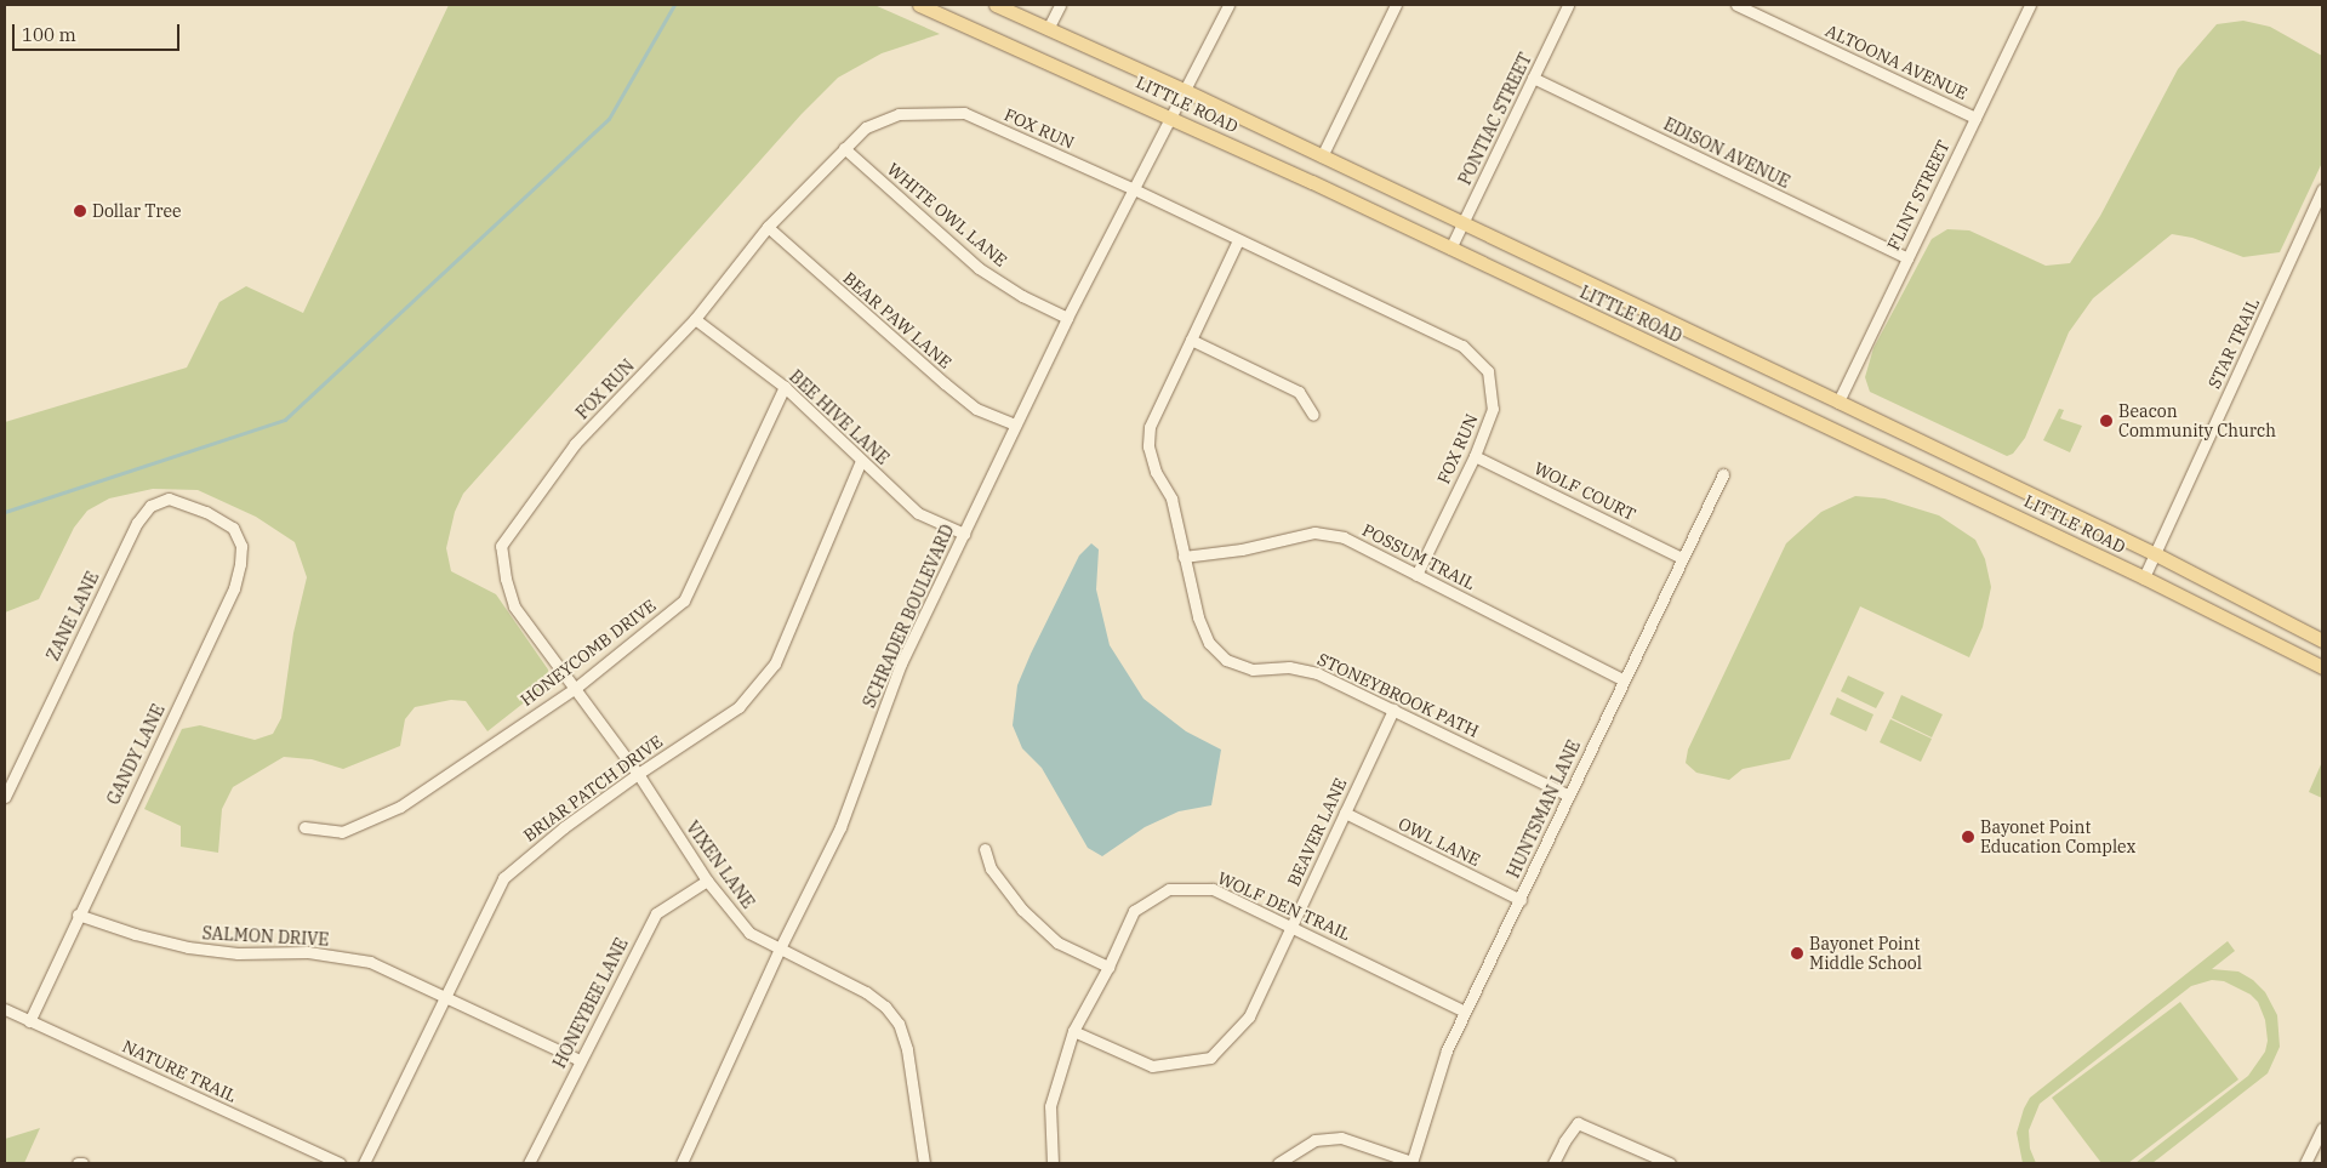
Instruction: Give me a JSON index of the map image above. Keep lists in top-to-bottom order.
{
  "streets": {
    "main road": ["LITTLE ROAD"],
    "street": [
      "ALTOONA AVENUE",
      "PONTIAC STREET",
      "FOX RUN",
      "EDISON AVENUE",
      "FLINT STREET",
      "WHITE OWL LANE",
      "BEAR PAW LANE",
      "STAR TRAIL",
      "BEE HIVE LANE",
      "WOLF COURT",
      "POSSUM TRAIL",
      "ZANE LANE",
      "SCHRADER BOULEVARD",
      "HONEYCOMB DRIVE",
      "STONEYBROOK PATH",
      "GANDY LANE",
      "BRIAR PATCH DRIVE",
      "HUNTSMAN LANE",
      "BEAVER LANE",
      "OWL LANE",
      "VIXEN LANE",
      "WOLF DEN TRAIL",
      "SALMON DRIVE",
      "HONEYBEE LANE",
      "NATURE TRAIL"
    ]
  },
  "crossings": [
    ["ALTOONA AVENUE", "FLINT STREET"],
    ["LITTLE ROAD", "PONTIAC STREET"],
    ["LITTLE ROAD", "FLINT STREET"],
    ["LITTLE ROAD", "STAR TRAIL"],
    ["LITTLE ROAD", "SCHRADER BOULEVARD"],
    ["PONTIAC STREET", "EDISON AVENUE"],
    ["FOX RUN", "WHITE OWL LANE"],
    ["FOX RUN", "BEAR PAW LANE"],
    ["FOX RUN", "BEE HIVE LANE"],
    ["FOX RUN", "WOLF COURT"],
    ["FOX RUN", "POSSUM TRAIL"],
    ["FOX RUN", "SCHRADER BOULEVARD"],
    ["FOX RUN", "STONEYBROOK PATH"],
    ["FOX RUN", "VIXEN LANE"],
    ["EDISON AVENUE", "FLINT STREET"],
    ["WHITE OWL LANE", "SCHRADER BOULEVARD"],
    ["BEAR PAW LANE", "SCHRADER BOULEVARD"],
    ["BEE HIVE LANE", "SCHRADER BOULEVARD"],
    ["BEE HIVE LANE", "HONEYCOMB DRIVE"],
    ["BEE HIVE LANE", "BRIAR PATCH DRIVE"],
    ["WOLF COURT", "HUNTSMAN LANE"],
    ["POSSUM TRAIL", "STONEYBROOK PATH"],
    ["POSSUM TRAIL", "HUNTSMAN LANE"],
    ["ZANE LANE", "GANDY LANE"],
    ["SCHRADER BOULEVARD", "VIXEN LANE"],
    ["HONEYCOMB DRIVE", "VIXEN LANE"],
    ["STONEYBROOK PATH", "HUNTSMAN LANE"],
    ["STONEYBROOK PATH", "BEAVER LANE"],
    ["GANDY LANE", "SALMON DRIVE"],
    ["GANDY LANE", "NATURE TRAIL"],
    ["BRIAR PATCH DRIVE", "VIXEN LANE"],
    ["BRIAR PATCH DRIVE", "SALMON DRIVE"],
    ["HUNTSMAN LANE", "OWL LANE"],
    ["HUNTSMAN LANE", "WOLF DEN TRAIL"],
    ["BEAVER LANE", "OWL LANE"],
    ["BEAVER LANE", "WOLF DEN TRAIL"],
    ["VIXEN LANE", "HONEYBEE LANE"],
    ["SALMON DRIVE", "HONEYBEE LANE"]
  ],
  "places": [
    "Dollar Tree",
    "Beacon Community Church",
    "Bayonet Point Education Complex",
    "Bayonet Point Middle School"
  ],
  "scale_bar": "100 m"
}
